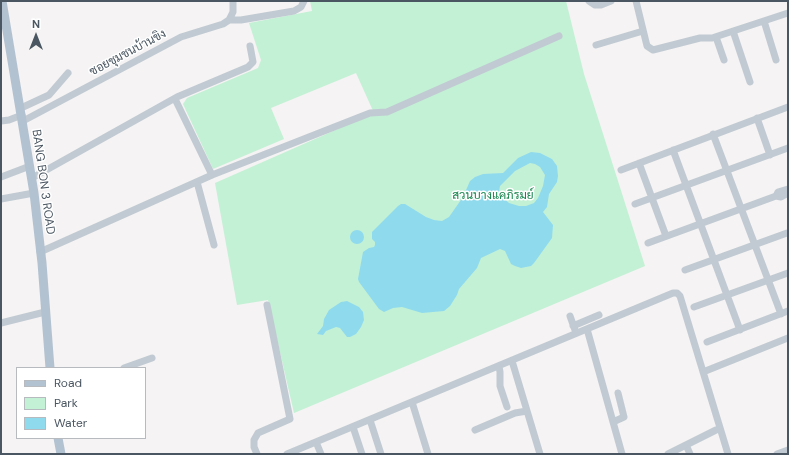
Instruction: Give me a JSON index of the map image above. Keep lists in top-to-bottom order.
{
  "streets": {
    "main road": ["BANG BON 3 ROAD"],
    "street": ["ซอยชุมชนบ้านขิง"]
  },
  "crossings": [
    ["ซอยชุมชนบ้านขิง", "BANG BON 3 ROAD"]
  ],
  "parks": ["สวนบางแคภิรมย์"],
  "legend": ["Road", "Park", "Water"],
  "north": "top"
}
